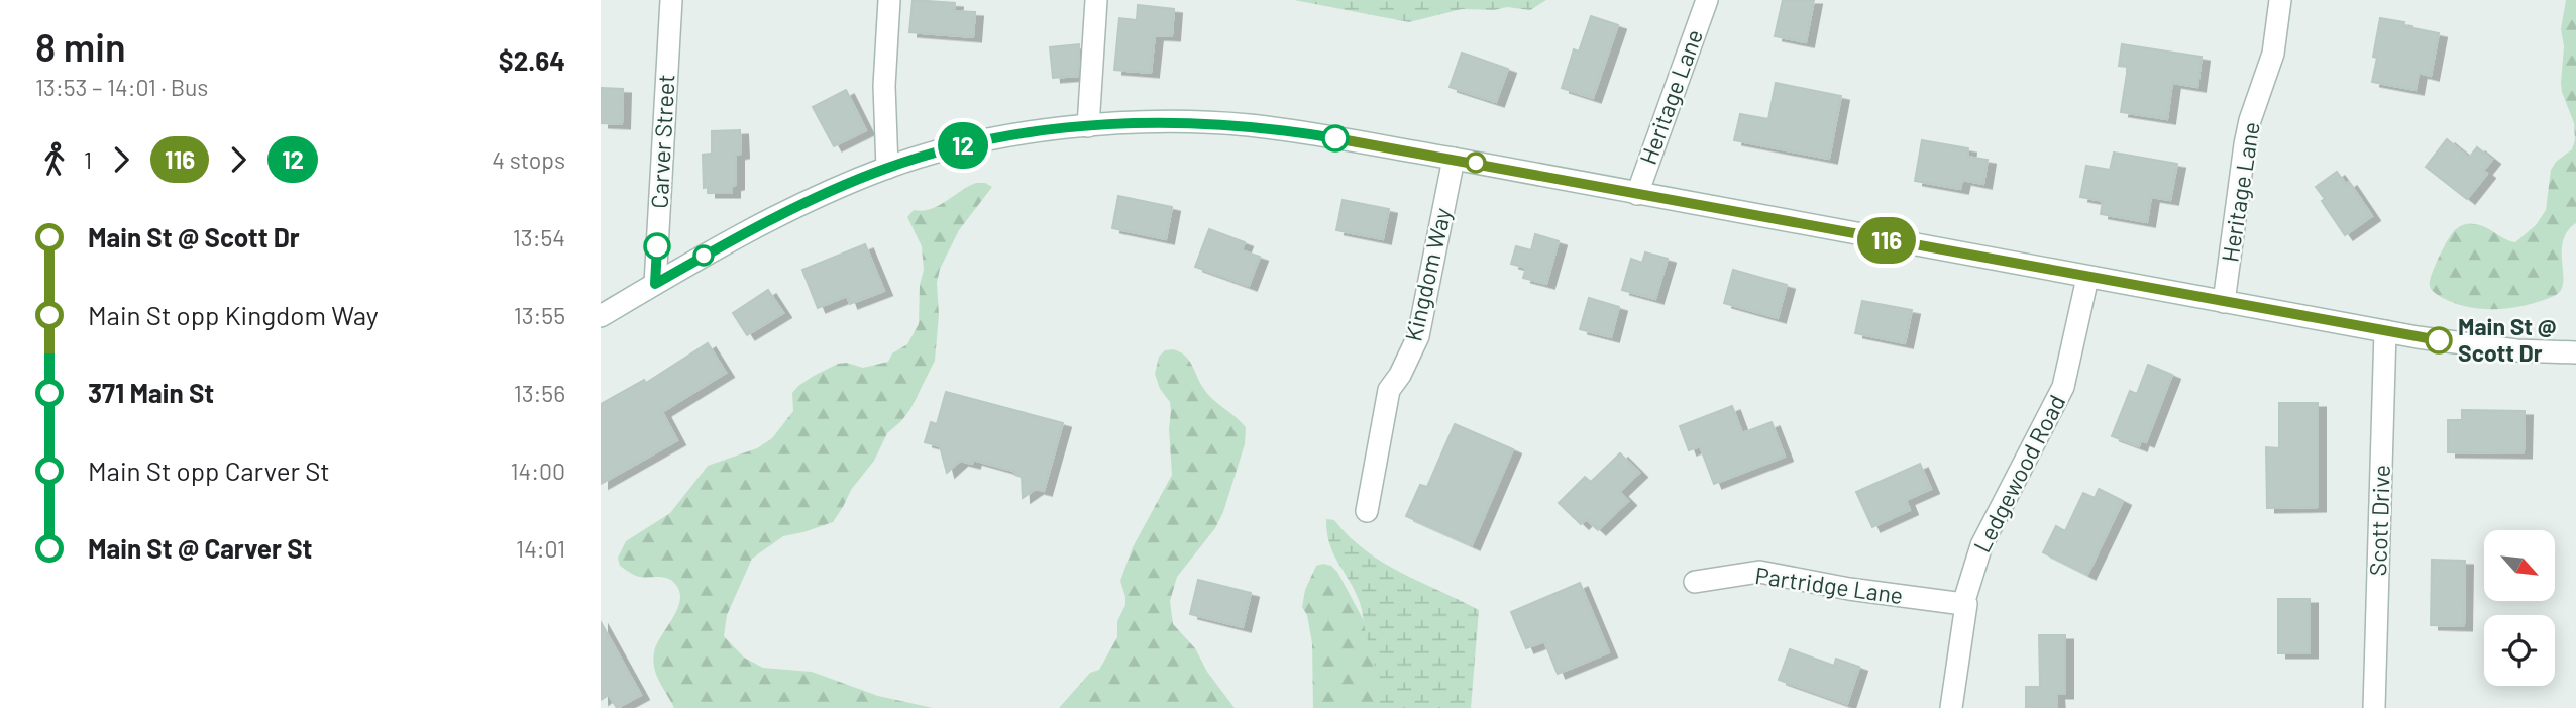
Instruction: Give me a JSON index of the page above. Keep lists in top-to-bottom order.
{
  "streets": {
    "street": [
      "Heritage Lane",
      "Carver Street",
      "Kingdom Way",
      "Ledgewood Road",
      "Scott Drive",
      "Partridge Lane"
    ]
  },
  "crossings": [
    ["Ledgewood Road", "Partridge Lane"]
  ],
  "places": ["Main St @ Scott Dr"],
  "lines": ["bus line 12", "bus line 116"],
  "north": "bottom right",
  "page": {
    "heading": ["8 min", "13:53 – 14:01 · Bus", "$2.64"],
    "on_map": ["116", "12"],
    "legs": [
      "1",
      "116",
      "12",
      "4 stops"
    ],
    "list": [
      {
        "name": "Main St @ Scott Dr",
        "value": "13:54"
      },
      {
        "name": "Main St opp Kingdom Way",
        "value": "13:55"
      },
      {
        "name": "371 Main St",
        "value": "13:56"
      },
      {
        "name": "Main St opp Carver St",
        "value": "14:00"
      },
      {
        "name": "Main St @ Carver St",
        "value": "14:01"
      }
    ]
  }
}
